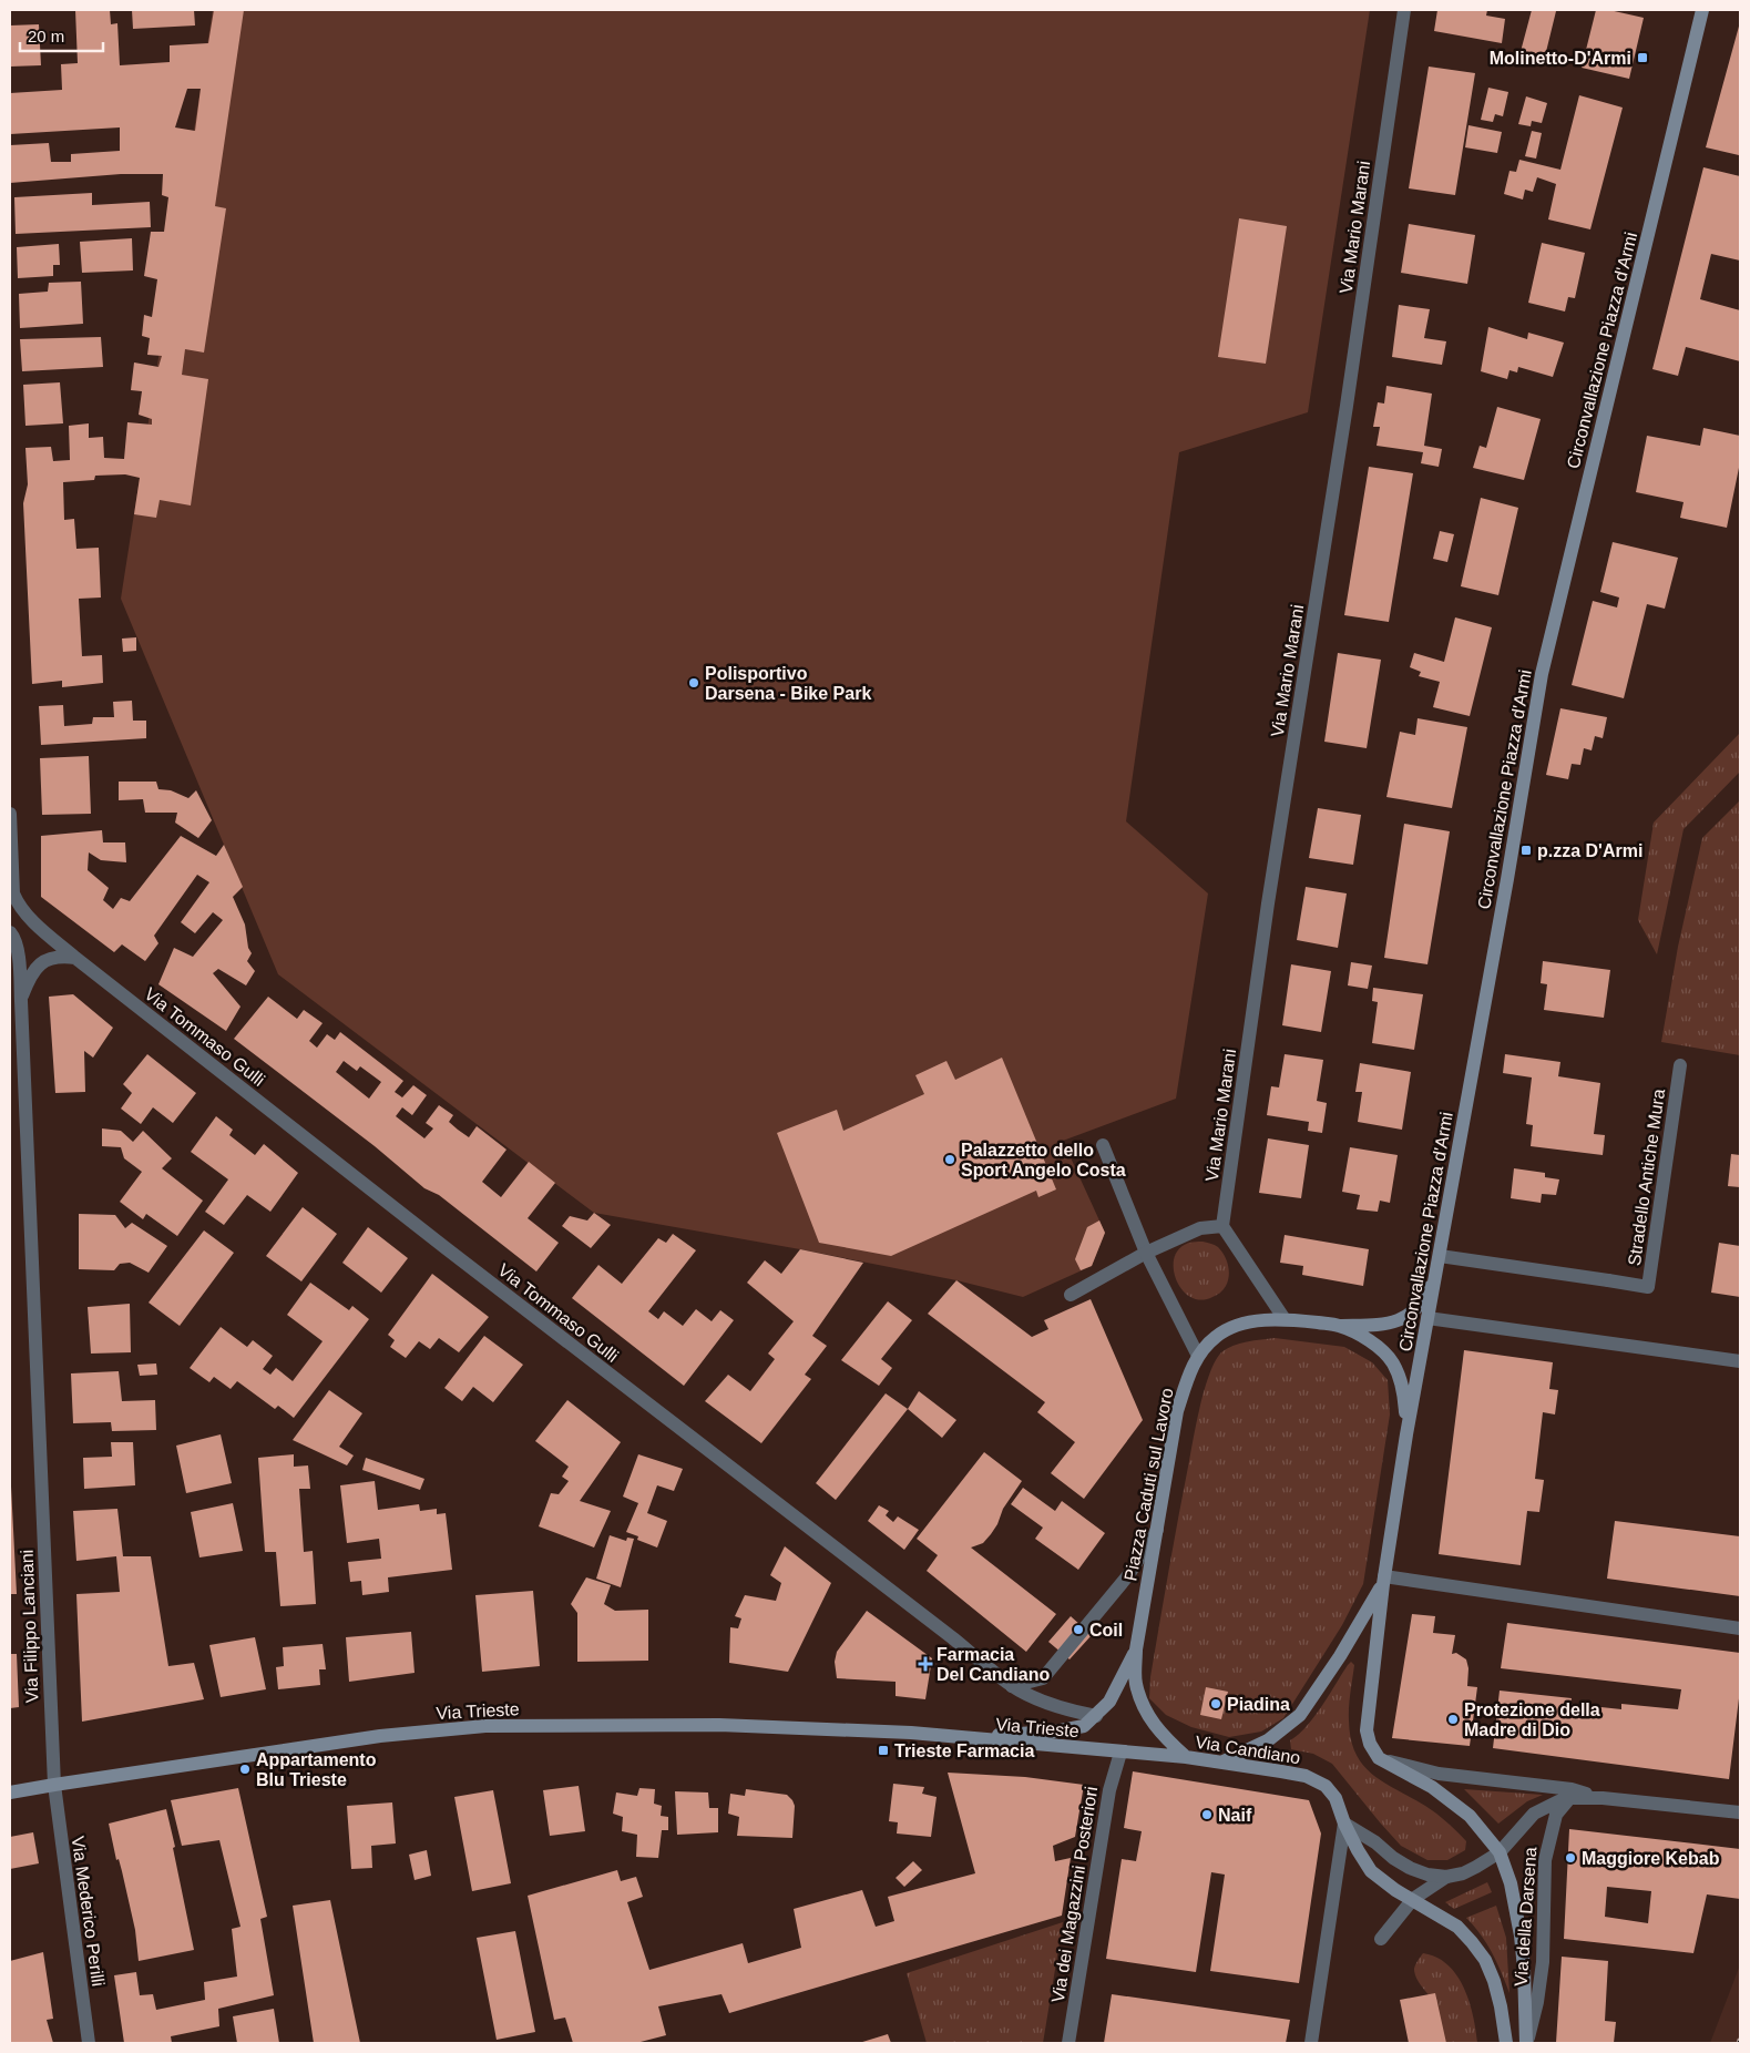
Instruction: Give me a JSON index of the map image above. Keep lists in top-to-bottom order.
{
  "streets": {
    "street": [
      "Via Mario Marani",
      "Circonvallazione Piazza d'Armi",
      "Via Tommaso Gulli",
      "Stradello Antiche Mura",
      "Piazza Caduti sul Lavoro",
      "Via Filippo Lanciani",
      "Via Trieste",
      "Via Candiano",
      "Via dei Magazzini Posteriori",
      "Via Mederico Perilli",
      "Via della Darsena"
    ]
  },
  "crossings": [
    ["Circonvallazione Piazza d'Armi", "Stradello Antiche Mura"],
    ["Circonvallazione Piazza d'Armi", "Piazza Caduti sul Lavoro"],
    ["Circonvallazione Piazza d'Armi", "Via Candiano"],
    ["Circonvallazione Piazza d'Armi", "Via della Darsena"],
    ["Via Tommaso Gulli", "Piazza Caduti sul Lavoro"],
    ["Via Tommaso Gulli", "Via Filippo Lanciani"],
    ["Via Tommaso Gulli", "Via Trieste"],
    ["Piazza Caduti sul Lavoro", "Via Trieste"],
    ["Piazza Caduti sul Lavoro", "Via Candiano"],
    ["Via Filippo Lanciani", "Via Trieste"],
    ["Via Filippo Lanciani", "Via Mederico Perilli"],
    ["Via Trieste", "Via Candiano"],
    ["Via Trieste", "Via dei Magazzini Posteriori"],
    ["Via Trieste", "Via Mederico Perilli"],
    ["Via Candiano", "Via dei Magazzini Posteriori"],
    ["Via Candiano", "Via della Darsena"]
  ],
  "places": {
    "transit": ["Molinetto-D'Armi", "p.zza D'Armi", "Trieste Farmacia"],
    "other": [
      "Polisportivo Darsena - Bike Park",
      "Palazzetto dello Sport Angelo Costa",
      "Coil",
      "Piadina",
      "Protezione della Madre di Dio",
      "Appartamento Blu Trieste",
      "Naif",
      "Maggiore Kebab"
    ],
    "health": ["Farmacia Del Candiano"]
  },
  "scale_bar": "20 m"
}
